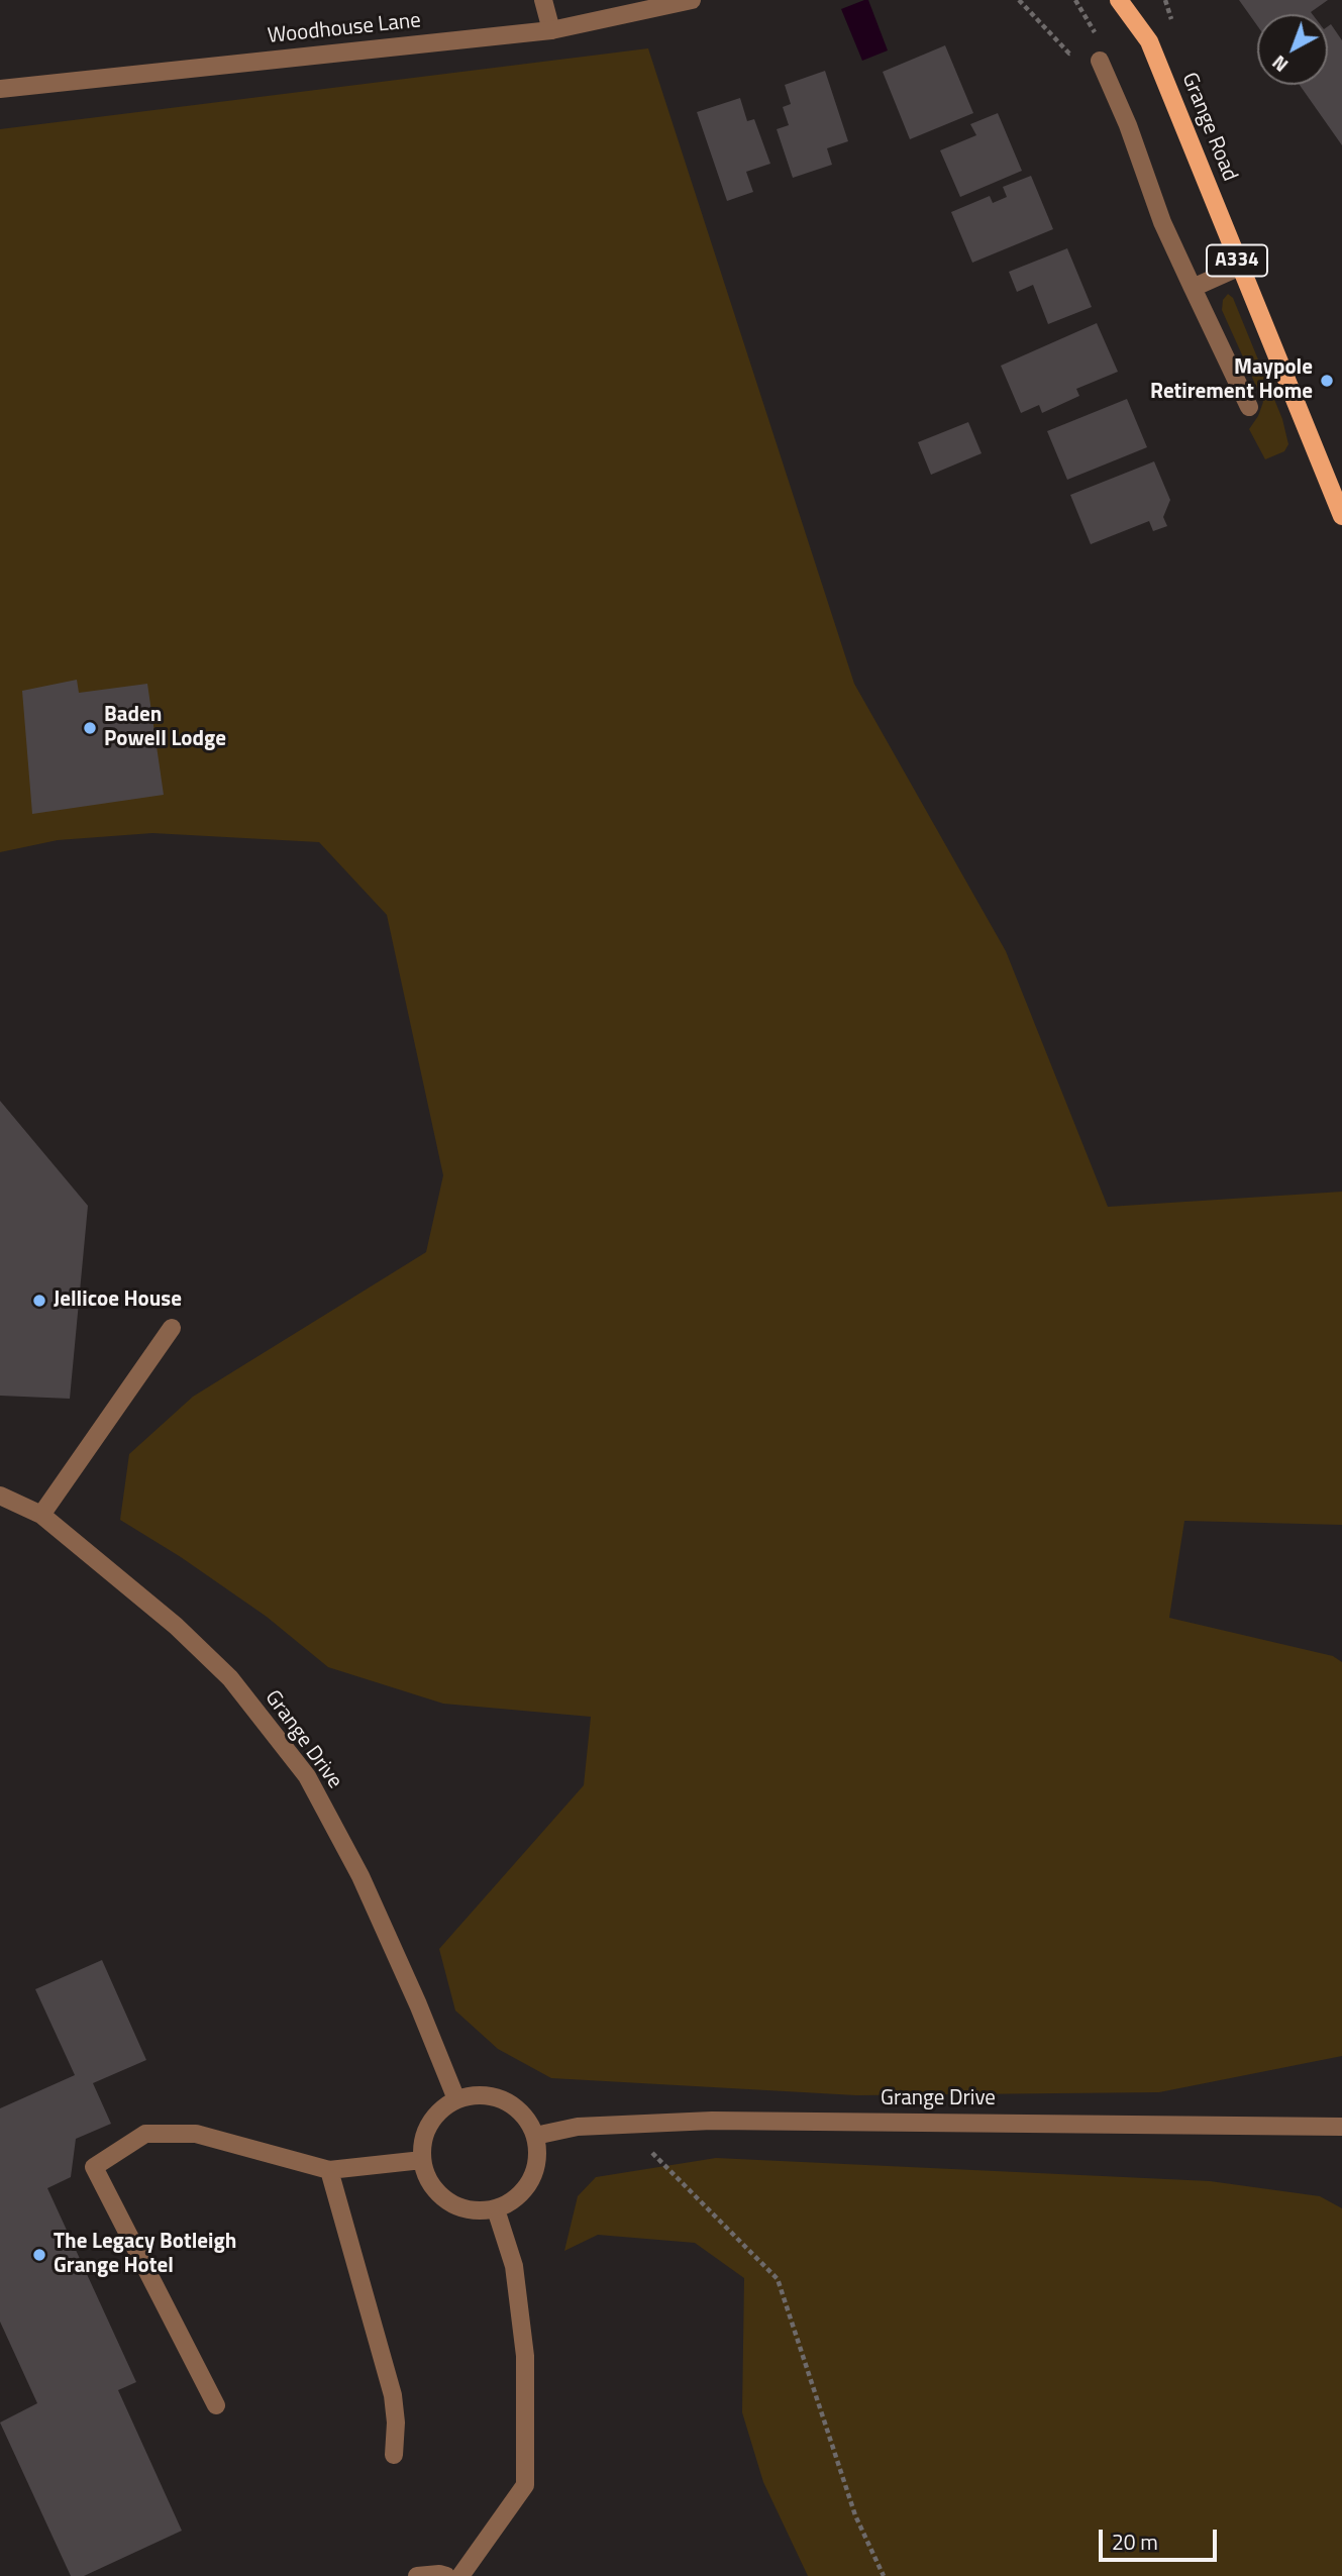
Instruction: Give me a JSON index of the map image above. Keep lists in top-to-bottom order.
{
  "streets": {
    "main road": ["Grange Road", "A334"],
    "street": ["Woodhouse Lane", "Grange Drive"]
  },
  "places": [
    "Maypole Retirement Home",
    "Baden Powell Lodge",
    "Jellicoe House",
    "The Legacy Botleigh Grange Hotel"
  ],
  "scale_bar": "20 m",
  "north": "bottom left"
}
